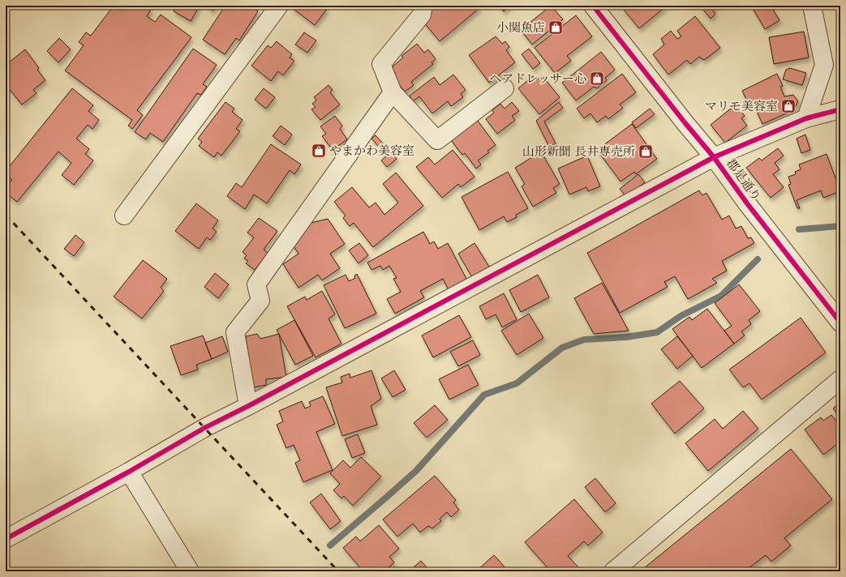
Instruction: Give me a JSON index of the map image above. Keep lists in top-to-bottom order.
{
  "streets": {
    "street": ["郡是通り"]
  },
  "places": {
    "shop": [
      "小関魚店",
      "ヘアドレッサー心",
      "マリモ美容室",
      "やまかわ美容室",
      "山形新聞 長井専売所"
    ]
  }
}
